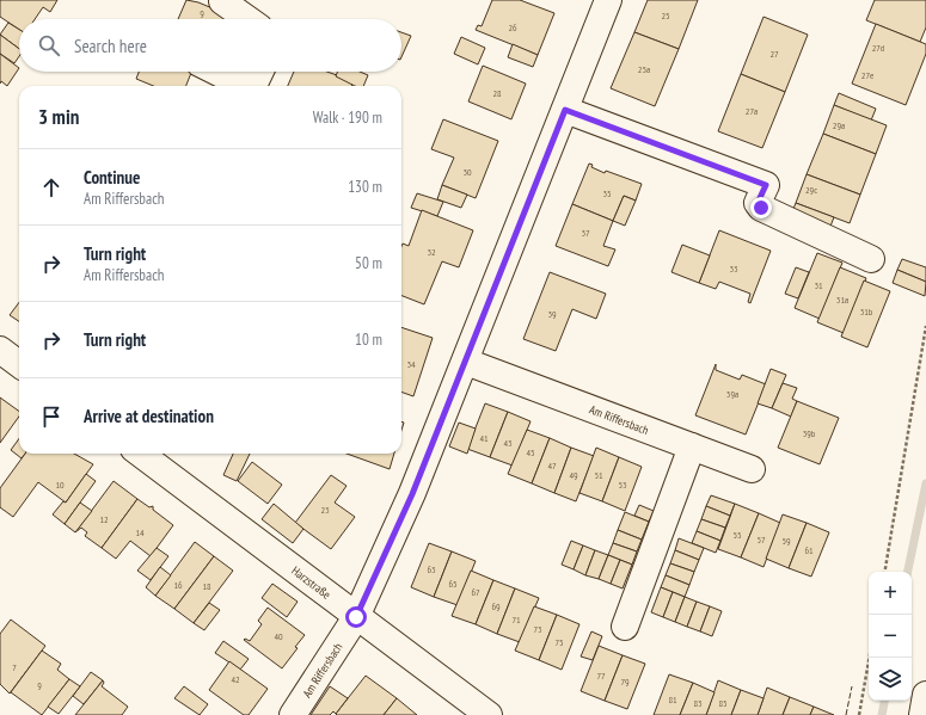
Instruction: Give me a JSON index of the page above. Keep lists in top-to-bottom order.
{
  "streets": {
    "street": ["Am Riffersbach", "Harzstraße"]
  },
  "crossings": [
    ["Am Riffersbach", "Harzstraße"]
  ],
  "house_numbers": [
    "9",
    "25",
    "26",
    "27d",
    "27",
    "25a",
    "27e",
    "28",
    "27a",
    "29a",
    "30",
    "29c",
    "35",
    "37",
    "32",
    "33",
    "31",
    "31a",
    "31b",
    "39",
    "34",
    "39a",
    "39b",
    "41",
    "43",
    "45",
    "47",
    "49",
    "51",
    "10",
    "53",
    "23",
    "12",
    "14",
    "55",
    "57",
    "59",
    "61",
    "63",
    "65",
    "16",
    "18",
    "67",
    "69",
    "71",
    "73",
    "40",
    "75",
    "7",
    "77",
    "42",
    "79",
    "9",
    "81",
    "83",
    "85"
  ],
  "page": {
    "search": "Search here",
    "heading": ["3 min", "Walk · 190 m"],
    "list": [
      ["Continue", "Am Riffersbach", "130 m"],
      ["Turn right", "Am Riffersbach", "50 m"],
      ["Turn right", "10 m"],
      "Arrive at destination"
    ],
    "map_buttons": ["+", "−"]
  }
}
